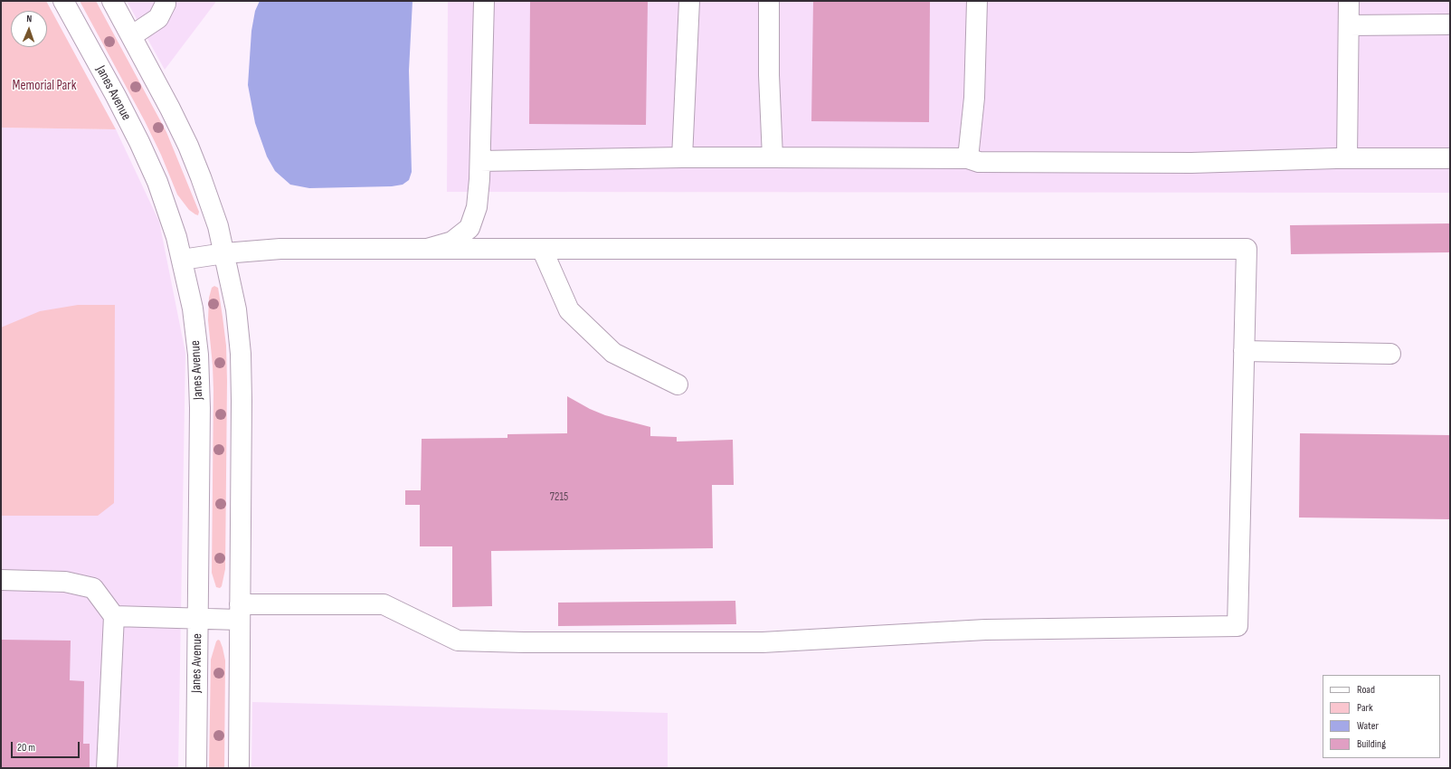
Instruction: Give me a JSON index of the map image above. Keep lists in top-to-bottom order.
{
  "streets": {
    "street": ["Janes Avenue"]
  },
  "parks": ["Memorial Park"],
  "house_numbers": ["7215"],
  "legend": [
    "Road",
    "Park",
    "Water",
    "Building"
  ],
  "scale_bar": "20 m",
  "north": "top"
}
